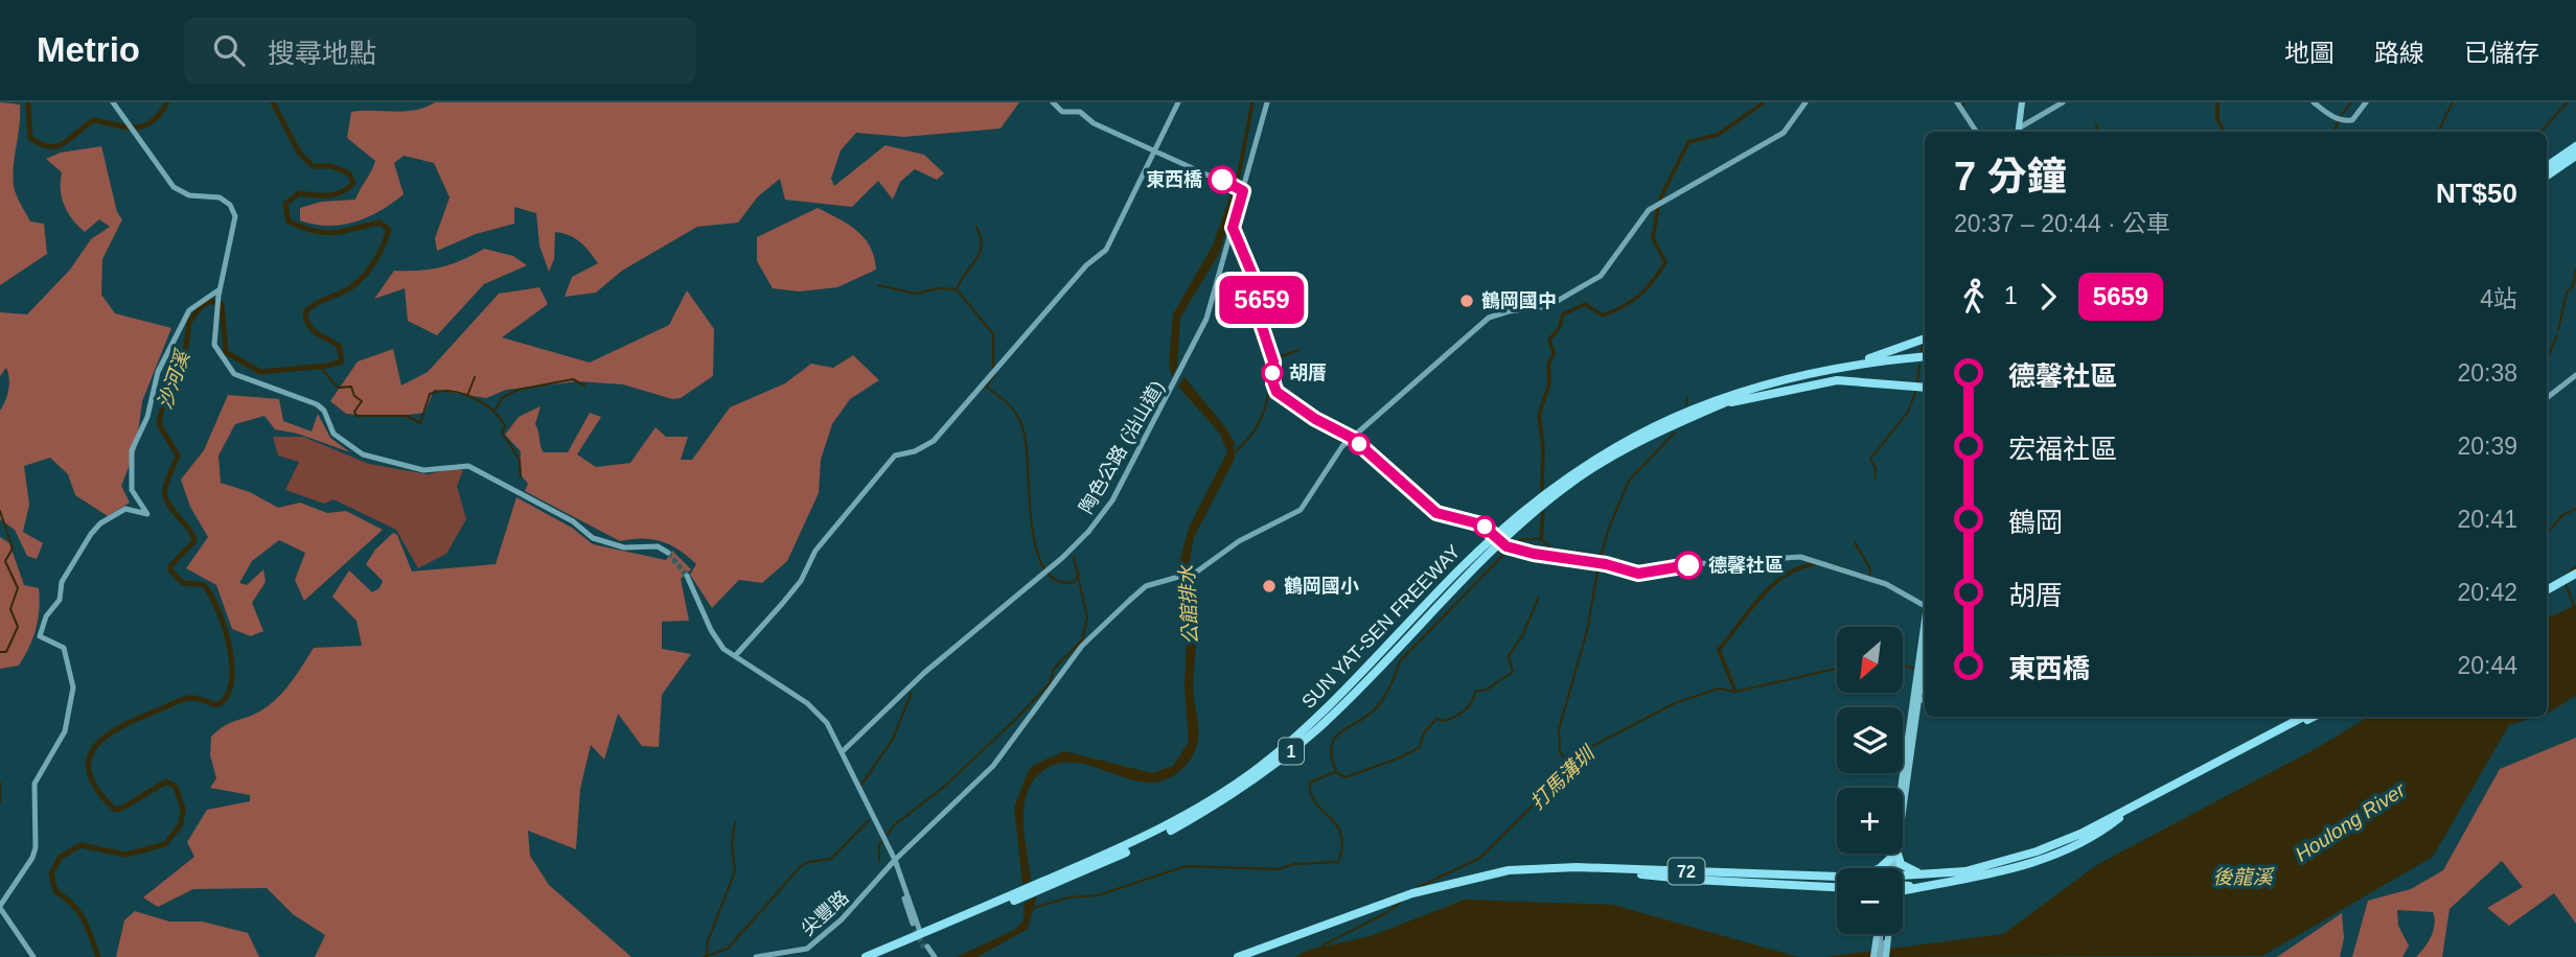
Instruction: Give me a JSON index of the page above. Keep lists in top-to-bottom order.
{
  "streets": {
    "highway": ["SUN YAT-SEN FREEWAY", "1", "72"],
    "street": ["陶色公路 (沿山道)", "尖豐路"]
  },
  "water": [
    "沙河溪",
    "公館排水",
    "打馬溝圳",
    "Houlong River",
    "後龍溪"
  ],
  "places": [
    "東西橋",
    "鶴岡國中",
    "胡厝",
    "德馨社區",
    "鶴岡國小"
  ],
  "lines": ["bus line 5659"],
  "north": "bottom left",
  "page": {
    "header": "Metrio",
    "search": "搜尋地點",
    "nav": ["地圖", "路線", "已儲存"],
    "on_map": "5659",
    "heading": ["7 分鐘", "20:37 – 20:44 · 公車", "NT$50"],
    "legs": ["1", "5659", "4站"],
    "list": [
      {
        "name": "德馨社區",
        "value": "20:38"
      },
      {
        "name": "宏福社區",
        "value": "20:39"
      },
      {
        "name": "鶴岡",
        "value": "20:41"
      },
      {
        "name": "胡厝",
        "value": "20:42"
      },
      {
        "name": "東西橋",
        "value": "20:44"
      }
    ],
    "map_buttons": ["+", "−"]
  }
}
